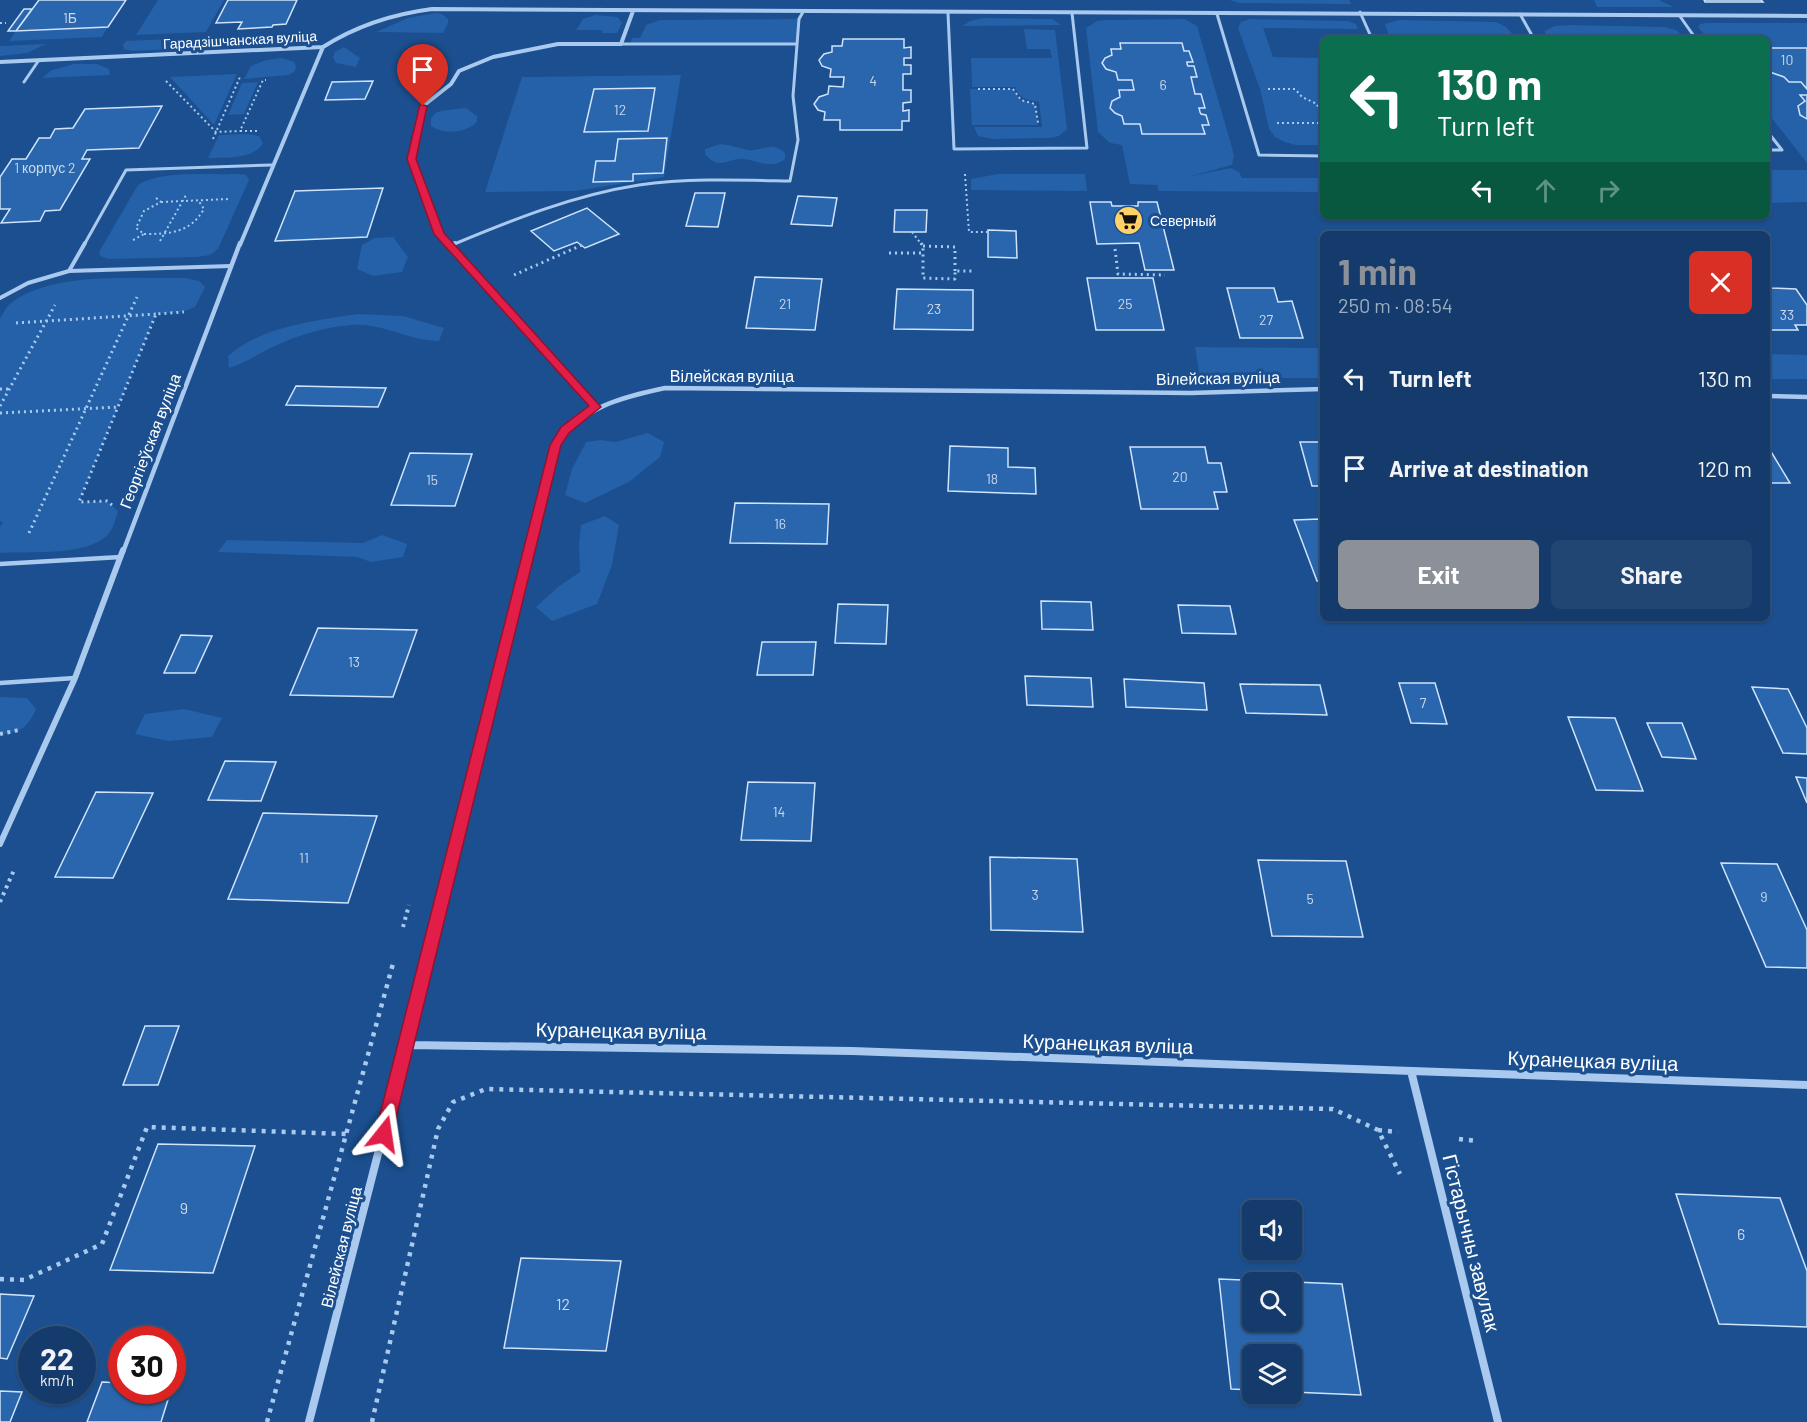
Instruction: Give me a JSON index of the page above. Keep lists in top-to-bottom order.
{
  "streets": {
    "street": [
      "Гарадзішчанская вуліца",
      "Вілейская вуліца",
      "Георгіеўская вуліца",
      "Куранецкая вуліца",
      "Гістарычны завулак"
    ]
  },
  "crossings": [
    ["Гарадзішчанская вуліца", "Георгіеўская вуліца"],
    ["Вілейская вуліца", "Куранецкая вуліца"],
    ["Куранецкая вуліца", "Гістарычны завулак"]
  ],
  "places": {
    "supermarket": ["Северный"]
  },
  "house_numbers": [
    "1Б",
    "10",
    "4",
    "6",
    "12",
    "1 корпус 2",
    "21",
    "25",
    "23",
    "33",
    "27",
    "20",
    "18",
    "15",
    "16",
    "13",
    "7",
    "14",
    "11",
    "3",
    "9",
    "5",
    "9",
    "6",
    "12"
  ],
  "page": {
    "turn": ["130 m", "Turn left"],
    "heading": ["1 min", "250 m · 08:54"],
    "list": [
      {
        "name": "Turn left",
        "value": "130 m"
      },
      {
        "name": "Arrive at destination",
        "value": "120 m"
      }
    ],
    "buttons": ["Exit", "Share"],
    "speed": "22 km/h",
    "limit": "30"
  }
}
